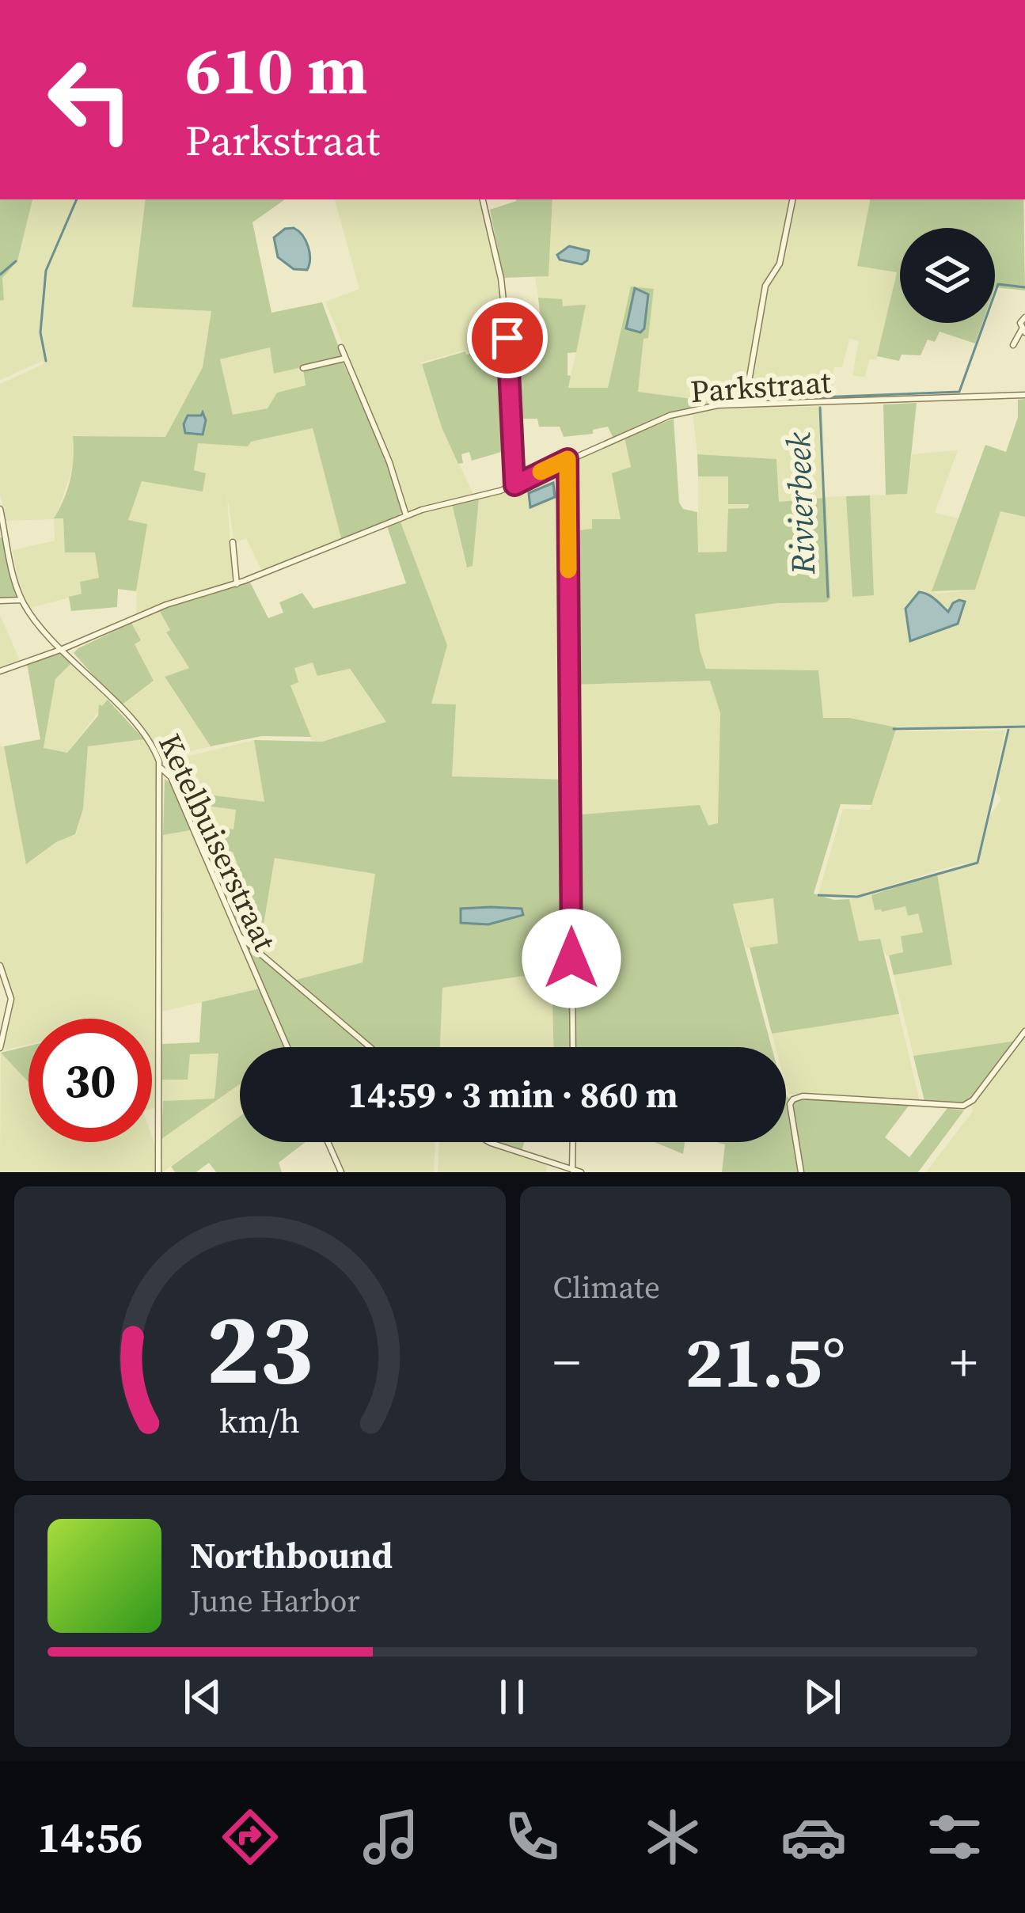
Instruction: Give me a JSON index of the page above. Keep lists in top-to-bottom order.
{
  "streets": {
    "street": ["Parkstraat", "Ketelbuiserstraat"]
  },
  "crossings": [
    ["Parkstraat", "Ketelbuiserstraat"]
  ],
  "water": ["Rivierbeek"],
  "page": {
    "turn": ["610 m", "Parkstraat"],
    "limit": "30",
    "trip": "14:59 · 3 min · 860 m",
    "tile": "Climate",
    "heat": ["−", "21.5°", "+"],
    "song": ["Northbound", "June Harbor"],
    "tabs": "14:56",
    "gauge": ["23", "km/h"]
  }
}
